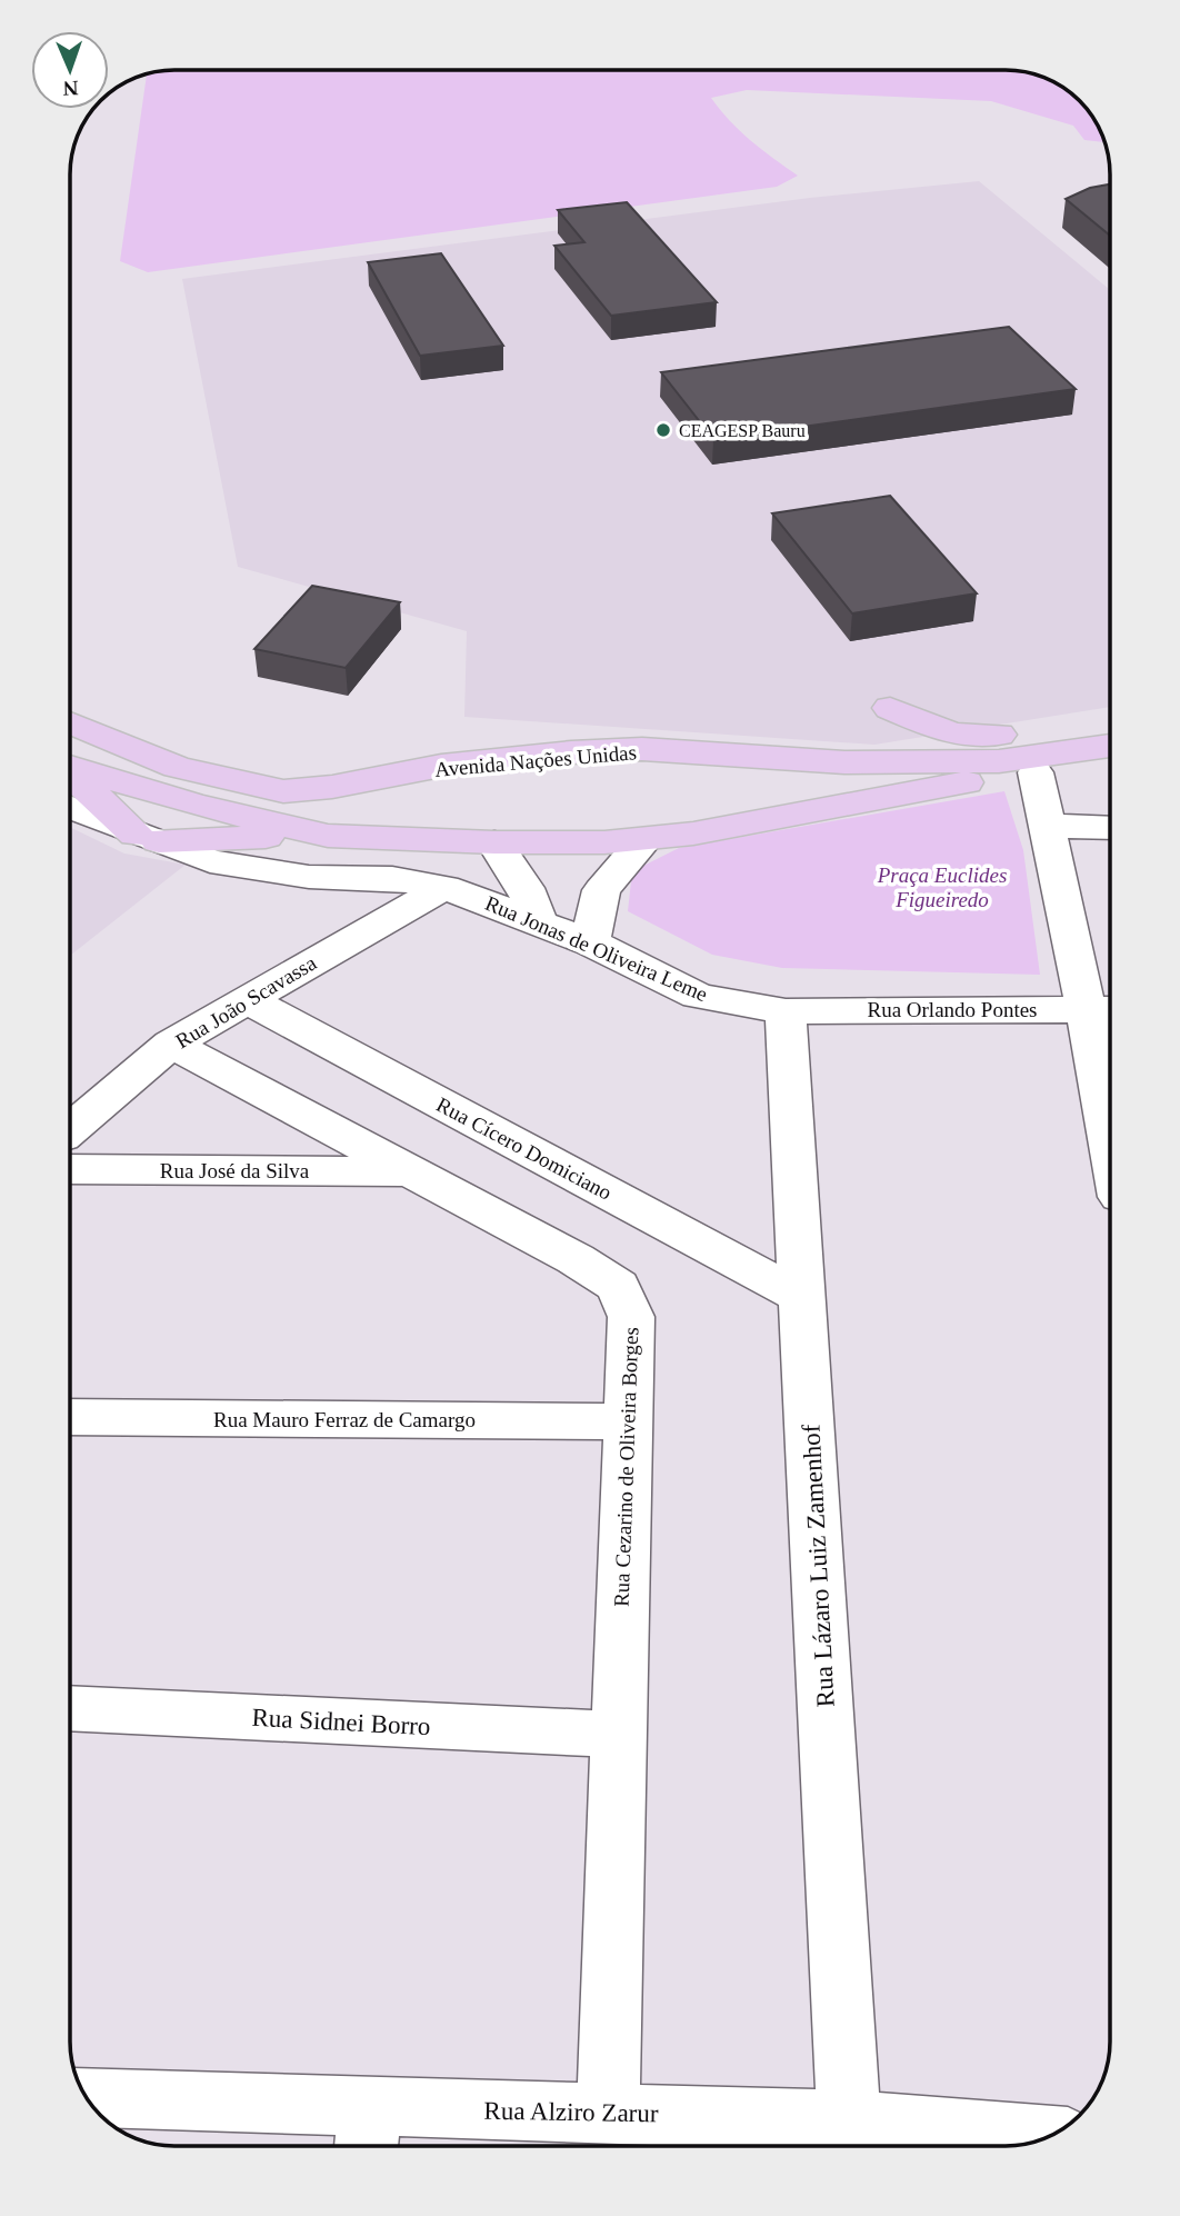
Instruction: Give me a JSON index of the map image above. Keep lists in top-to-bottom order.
{
  "streets": {
    "main road": ["Avenida Nações Unidas"],
    "street": [
      "Rua Jonas de Oliveira Leme",
      "Rua João Scavassa",
      "Rua Orlando Pontes",
      "Rua Cícero Domiciano",
      "Rua José da Silva",
      "Rua Mauro Ferraz de Camargo",
      "Rua Cezarino de Oliveira Borges",
      "Rua Lázaro Luiz Zamenhof",
      "Rua Sidnei Borro",
      "Rua Alziro Zarur"
    ]
  },
  "crossings": [
    ["Rua Jonas de Oliveira Leme", "Rua João Scavassa"],
    ["Rua Jonas de Oliveira Leme", "Rua Orlando Pontes"],
    ["Rua Jonas de Oliveira Leme", "Rua Lázaro Luiz Zamenhof"],
    ["Rua João Scavassa", "Rua Cícero Domiciano"],
    ["Rua João Scavassa", "Rua Cezarino de Oliveira Borges"],
    ["Rua Orlando Pontes", "Rua Lázaro Luiz Zamenhof"],
    ["Rua Cícero Domiciano", "Rua Lázaro Luiz Zamenhof"],
    ["Rua José da Silva", "Rua Cezarino de Oliveira Borges"],
    ["Rua Mauro Ferraz de Camargo", "Rua Cezarino de Oliveira Borges"],
    ["Rua Cezarino de Oliveira Borges", "Rua Sidnei Borro"],
    ["Rua Cezarino de Oliveira Borges", "Rua Alziro Zarur"],
    ["Rua Lázaro Luiz Zamenhof", "Rua Alziro Zarur"]
  ],
  "parks": ["Praça Euclides Figueiredo"],
  "places": ["CEAGESP Bauru"],
  "north": "bottom"
}
